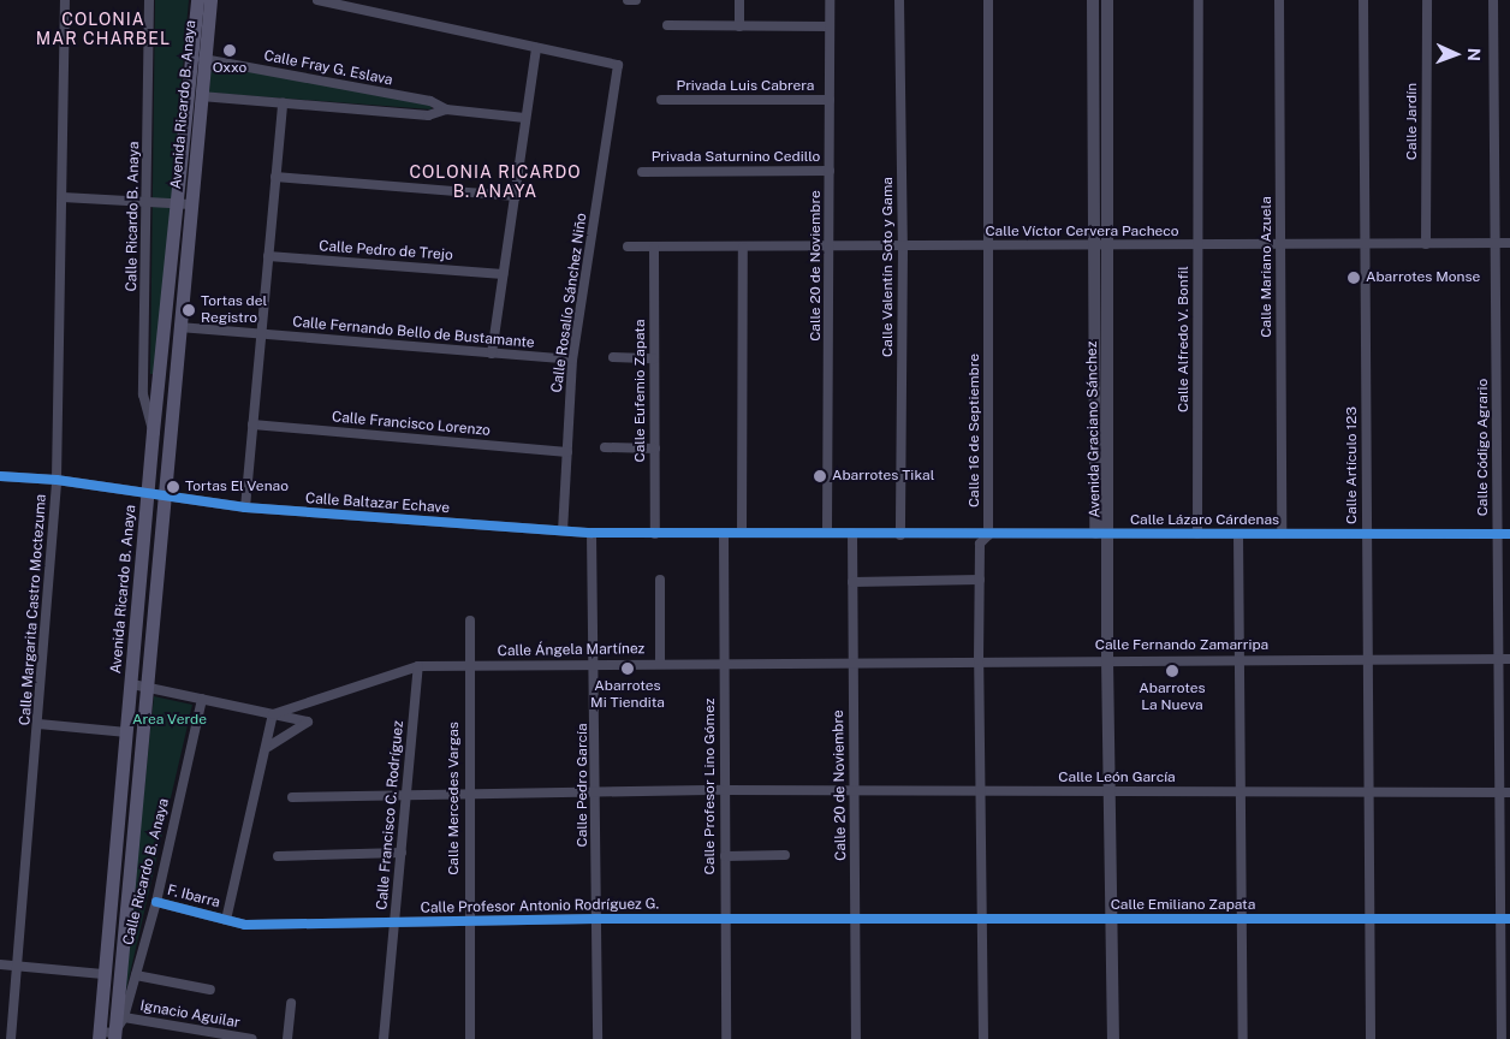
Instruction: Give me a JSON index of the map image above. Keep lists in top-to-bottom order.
{
  "streets": {
    "main road": ["Avenida Ricardo B. Anaya"],
    "street": [
      "Calle Fray G. Eslava",
      "Privada Luis Cabrera",
      "Calle Jardín",
      "Privada Saturnino Cedillo",
      "Calle Ricardo B. Anaya",
      "Calle Víctor Cervera Pacheco",
      "Calle Pedro de Trejo",
      "Calle 20 de Noviembre",
      "Calle Valentín Soto y Gama",
      "Calle Mariano Azuela",
      "Calle Rosalío Sánchez Niño",
      "Calle Fernando Bello de Bustamante",
      "Calle Alfredo V. Bonfil",
      "Calle Eufemio Zapata",
      "Calle Francisco Lorenzo",
      "Avenida Graciano Sánchez",
      "Calle 16 de Septiembre",
      "Calle Código Agrario",
      "Calle Artículo 123",
      "Calle Baltazar Echave",
      "Calle Lázaro Cárdenas",
      "Calle Margarita Castro Moctezuma",
      "Calle Fernando Zamarripa",
      "Calle Ángela Martínez",
      "Calle León García",
      "Calle Pedro García",
      "Calle Profesor Lino Gómez",
      "Calle Mercedes Vargas",
      "Calle Francisco C. Rodríguez",
      "F. Ibarra",
      "Calle Emiliano Zapata",
      "Calle Profesor Antonio Rodríguez G.",
      "Ignacio Aguilar"
    ]
  },
  "crossings": [
    ["Calle Fray G. Eslava", "Avenida Ricardo B. Anaya"],
    ["Privada Luis Cabrera", "Calle 20 de Noviembre"],
    ["Avenida Ricardo B. Anaya", "Calle Ricardo B. Anaya"],
    ["Avenida Ricardo B. Anaya", "Calle Fernando Bello de Bustamante"],
    ["Avenida Ricardo B. Anaya", "Calle Baltazar Echave"],
    ["Calle Jardín", "Calle Víctor Cervera Pacheco"],
    ["Privada Saturnino Cedillo", "Calle 20 de Noviembre"],
    ["Calle Ricardo B. Anaya", "F. Ibarra"],
    ["Calle Ricardo B. Anaya", "Ignacio Aguilar"],
    ["Calle Víctor Cervera Pacheco", "Calle 20 de Noviembre"],
    ["Calle Víctor Cervera Pacheco", "Calle Valentín Soto y Gama"],
    ["Calle Víctor Cervera Pacheco", "Calle Mariano Azuela"],
    ["Calle Víctor Cervera Pacheco", "Calle Alfredo V. Bonfil"],
    ["Calle Víctor Cervera Pacheco", "Calle Eufemio Zapata"],
    ["Calle Víctor Cervera Pacheco", "Avenida Graciano Sánchez"],
    ["Calle Víctor Cervera Pacheco", "Calle 16 de Septiembre"],
    ["Calle Víctor Cervera Pacheco", "Calle Código Agrario"],
    ["Calle Víctor Cervera Pacheco", "Calle Artículo 123"],
    ["Calle 20 de Noviembre", "Calle Lázaro Cárdenas"],
    ["Calle 20 de Noviembre", "Calle Fernando Zamarripa"],
    ["Calle 20 de Noviembre", "Calle Ángela Martínez"],
    ["Calle 20 de Noviembre", "Calle León García"],
    ["Calle 20 de Noviembre", "Calle Emiliano Zapata"],
    ["Calle 20 de Noviembre", "Calle Profesor Antonio Rodríguez G."],
    ["Calle Valentín Soto y Gama", "Calle Lázaro Cárdenas"],
    ["Calle Mariano Azuela", "Calle Lázaro Cárdenas"],
    ["Calle Rosalío Sánchez Niño", "Calle Fernando Bello de Bustamante"],
    ["Calle Rosalío Sánchez Niño", "Calle Francisco Lorenzo"],
    ["Calle Rosalío Sánchez Niño", "Calle Baltazar Echave"],
    ["Calle Alfredo V. Bonfil", "Calle Lázaro Cárdenas"],
    ["Calle Eufemio Zapata", "Calle Baltazar Echave"],
    ["Avenida Graciano Sánchez", "Calle Lázaro Cárdenas"],
    ["Avenida Graciano Sánchez", "Calle Fernando Zamarripa"],
    ["Avenida Graciano Sánchez", "Calle León García"],
    ["Avenida Graciano Sánchez", "Calle Emiliano Zapata"],
    ["Calle 16 de Septiembre", "Calle Lázaro Cárdenas"],
    ["Calle 16 de Septiembre", "Calle Fernando Zamarripa"],
    ["Calle 16 de Septiembre", "Calle León García"],
    ["Calle 16 de Septiembre", "Calle Emiliano Zapata"],
    ["Calle Código Agrario", "Calle Lázaro Cárdenas"],
    ["Calle Código Agrario", "Calle Fernando Zamarripa"],
    ["Calle Código Agrario", "Calle León García"],
    ["Calle Código Agrario", "Calle Emiliano Zapata"],
    ["Calle Artículo 123", "Calle Lázaro Cárdenas"],
    ["Calle Artículo 123", "Calle Fernando Zamarripa"],
    ["Calle Artículo 123", "Calle León García"],
    ["Calle Artículo 123", "Calle Emiliano Zapata"],
    ["Calle Baltazar Echave", "Calle Lázaro Cárdenas"],
    ["Calle Baltazar Echave", "Calle Margarita Castro Moctezuma"],
    ["Calle Baltazar Echave", "Calle Pedro García"],
    ["Calle Baltazar Echave", "Calle Profesor Lino Gómez"],
    ["Calle Fernando Zamarripa", "Calle Ángela Martínez"],
    ["Calle Ángela Martínez", "Calle Pedro García"],
    ["Calle Ángela Martínez", "Calle Profesor Lino Gómez"],
    ["Calle Ángela Martínez", "Calle Mercedes Vargas"],
    ["Calle Ángela Martínez", "Calle Francisco C. Rodríguez"],
    ["Calle León García", "Calle Pedro García"],
    ["Calle León García", "Calle Profesor Lino Gómez"],
    ["Calle León García", "Calle Mercedes Vargas"],
    ["Calle León García", "Calle Francisco C. Rodríguez"],
    ["Calle Pedro García", "Calle Profesor Antonio Rodríguez G."],
    ["Calle Profesor Lino Gómez", "Calle Profesor Antonio Rodríguez G."],
    ["Calle Mercedes Vargas", "Calle Profesor Antonio Rodríguez G."],
    ["Calle Francisco C. Rodríguez", "Calle Profesor Antonio Rodríguez G."],
    ["F. Ibarra", "Calle Profesor Antonio Rodríguez G."],
    ["Calle Emiliano Zapata", "Calle Profesor Antonio Rodríguez G."]
  ],
  "districts": ["COLONIA MAR CHARBEL", "COLONIA RICARDO B. ANAYA"],
  "parks": ["Area Verde"],
  "places": [
    "Oxxo",
    "Abarrotes Monse",
    "Tortas del Registro",
    "Abarrotes Tikal",
    "Tortas El Venao",
    "Abarrotes Mi Tiendita",
    "Abarrotes La Nueva"
  ],
  "north": "right"
}
